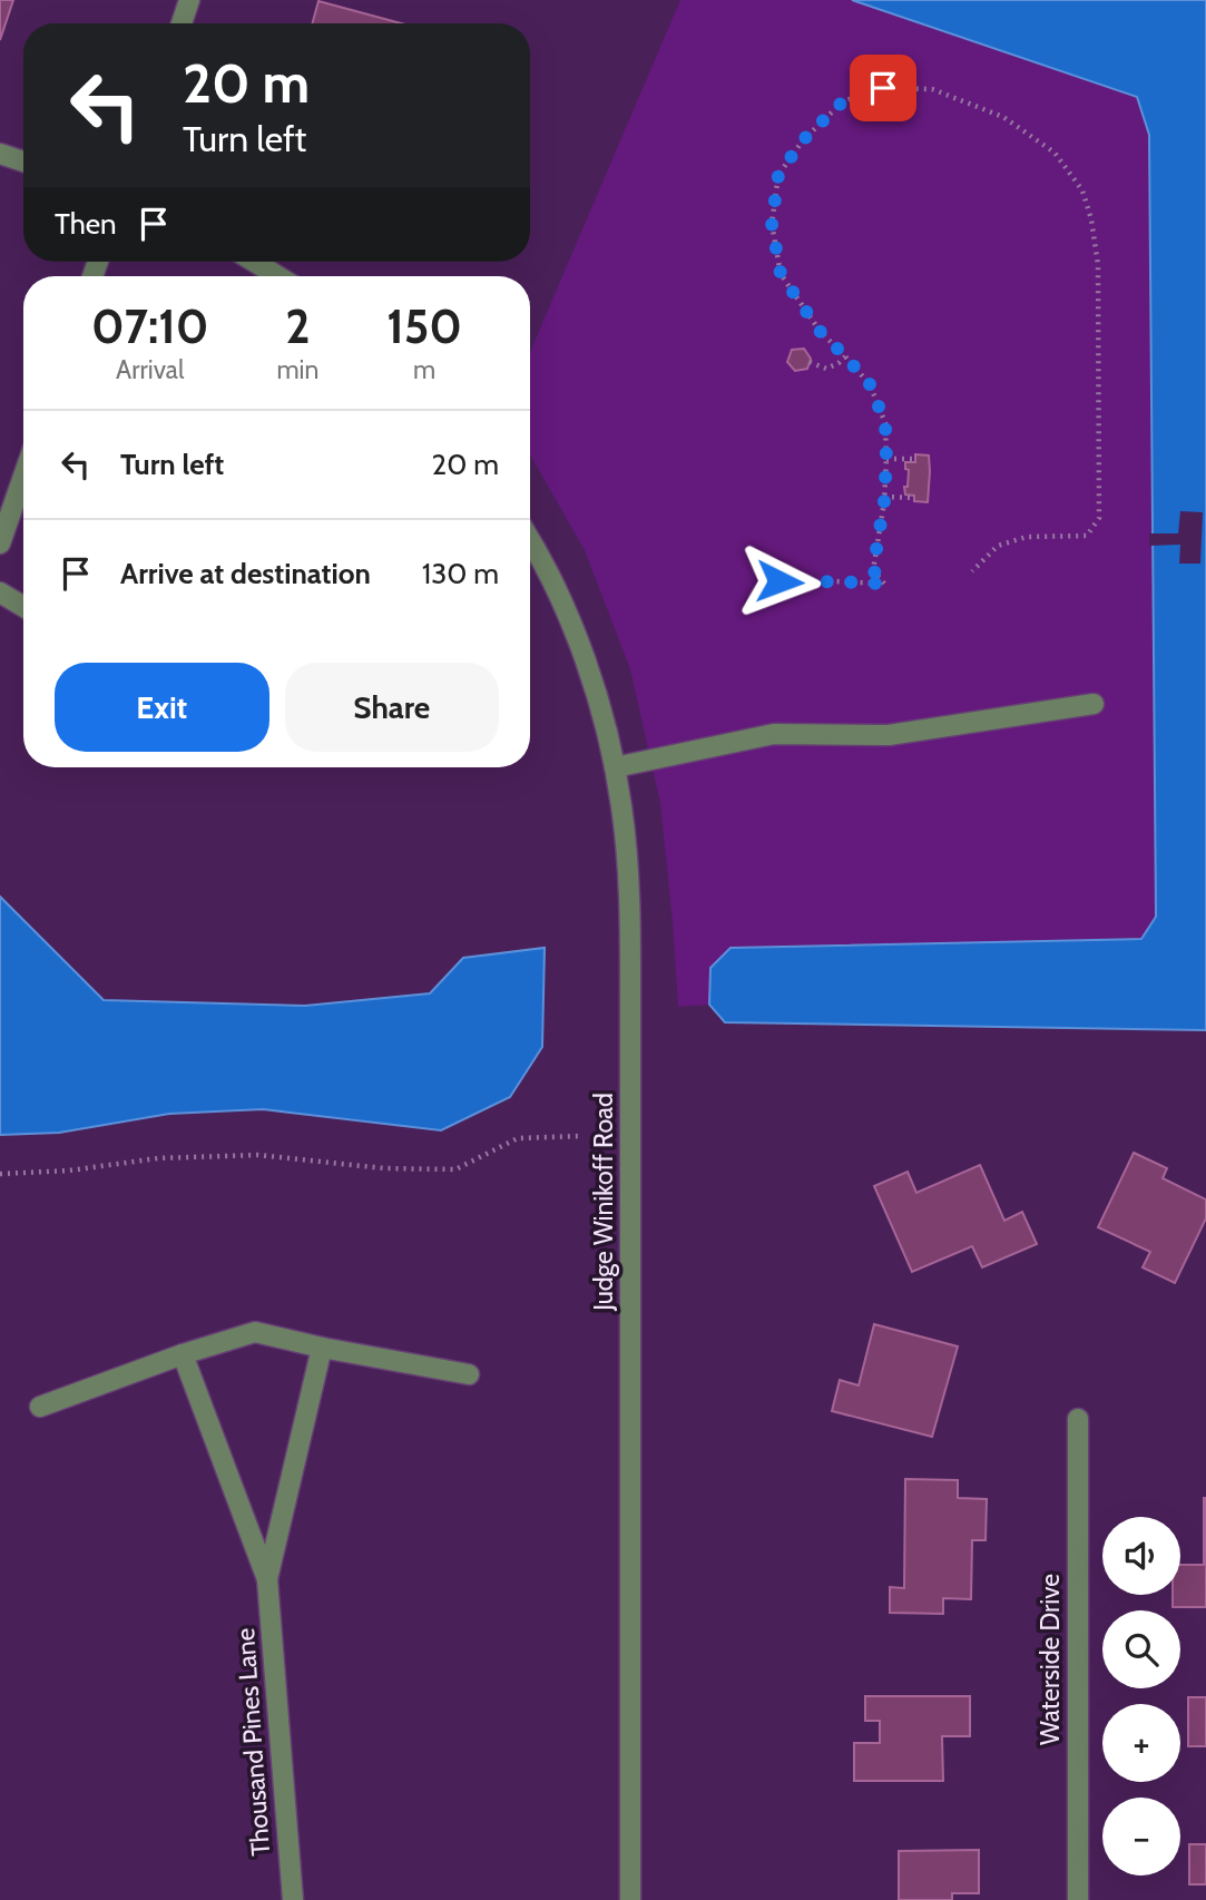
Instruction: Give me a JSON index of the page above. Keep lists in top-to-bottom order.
{
  "streets": {
    "street": ["Judge Winikoff Road", "Waterside Drive", "Thousand Pines Lane"]
  },
  "page": {
    "turn": ["20 m", "Turn left"],
    "then": "Then",
    "eta": [
      "07:10",
      "Arrival",
      "2",
      "min",
      "150",
      "m"
    ],
    "list": [
      {
        "name": "Turn left",
        "value": "20 m"
      },
      {
        "name": "Arrive at destination",
        "value": "130 m"
      }
    ],
    "buttons": ["Exit", "Share"],
    "map_buttons": ["+", "−"]
  }
}
